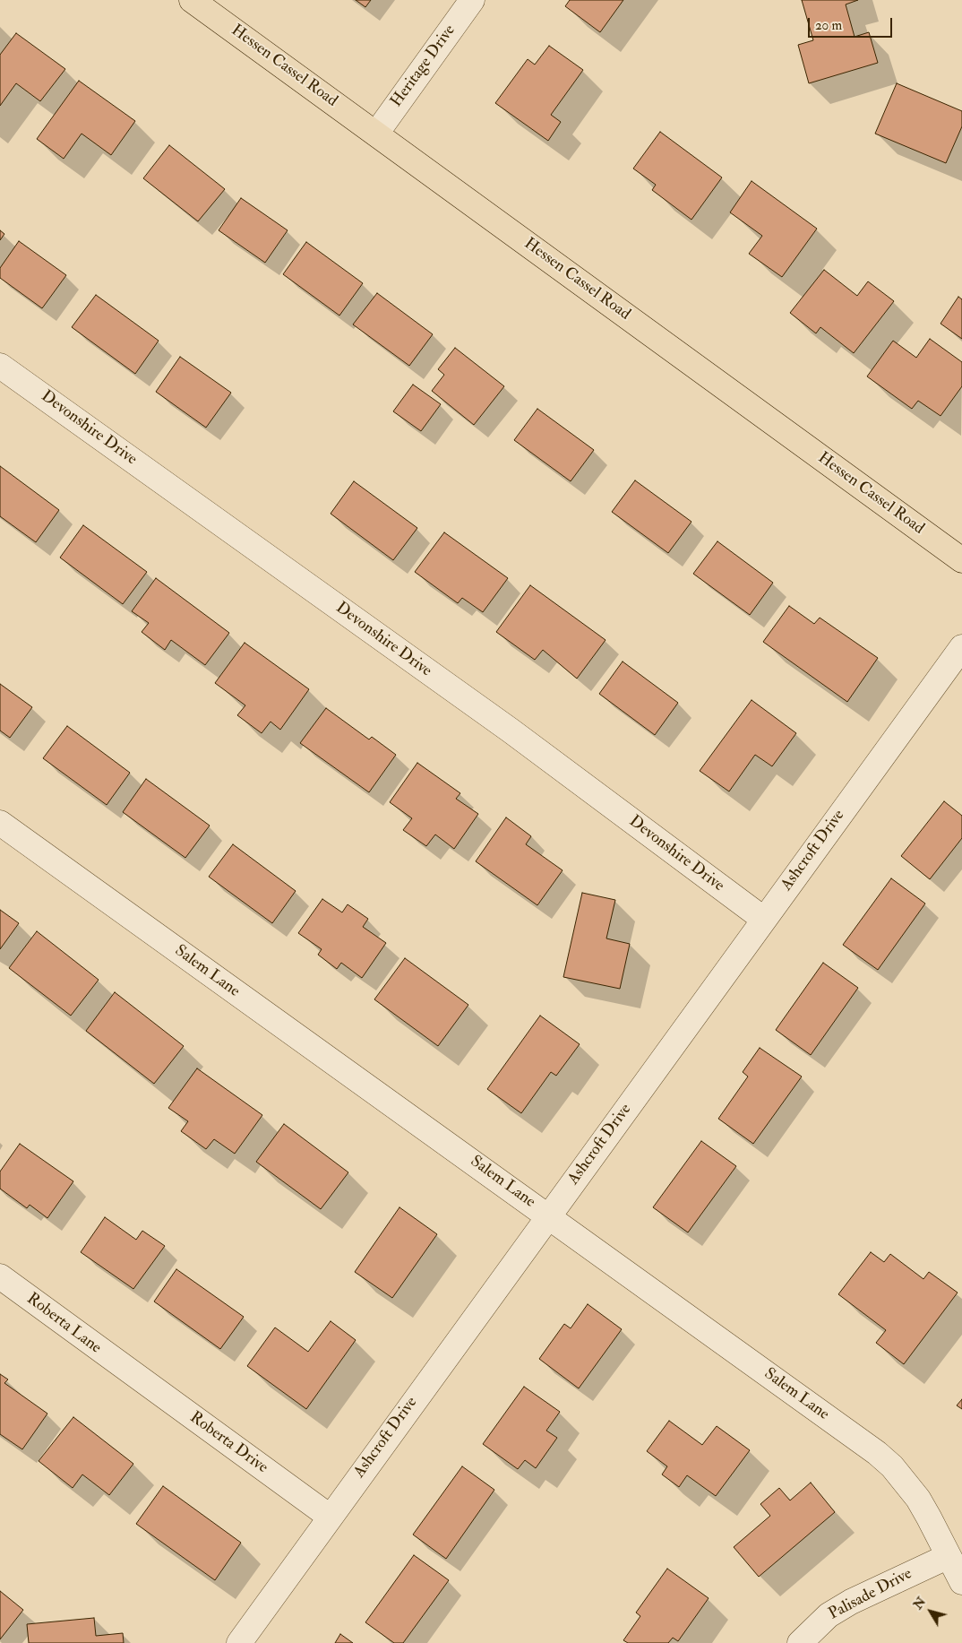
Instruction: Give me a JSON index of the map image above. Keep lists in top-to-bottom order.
{
  "streets": {
    "main road": ["Hessen Cassel Road"],
    "street": [
      "Heritage Drive",
      "Devonshire Drive",
      "Ashcroft Drive",
      "Salem Lane",
      "Roberta Lane",
      "Roberta Drive",
      "Palisade Drive"
    ]
  },
  "crossings": [
    ["Hessen Cassel Road", "Heritage Drive"],
    ["Devonshire Drive", "Ashcroft Drive"],
    ["Ashcroft Drive", "Salem Lane"],
    ["Ashcroft Drive", "Roberta Drive"],
    ["Salem Lane", "Palisade Drive"],
    ["Roberta Lane", "Roberta Drive"]
  ],
  "scale_bar": "20 m",
  "north": "top left"
}
